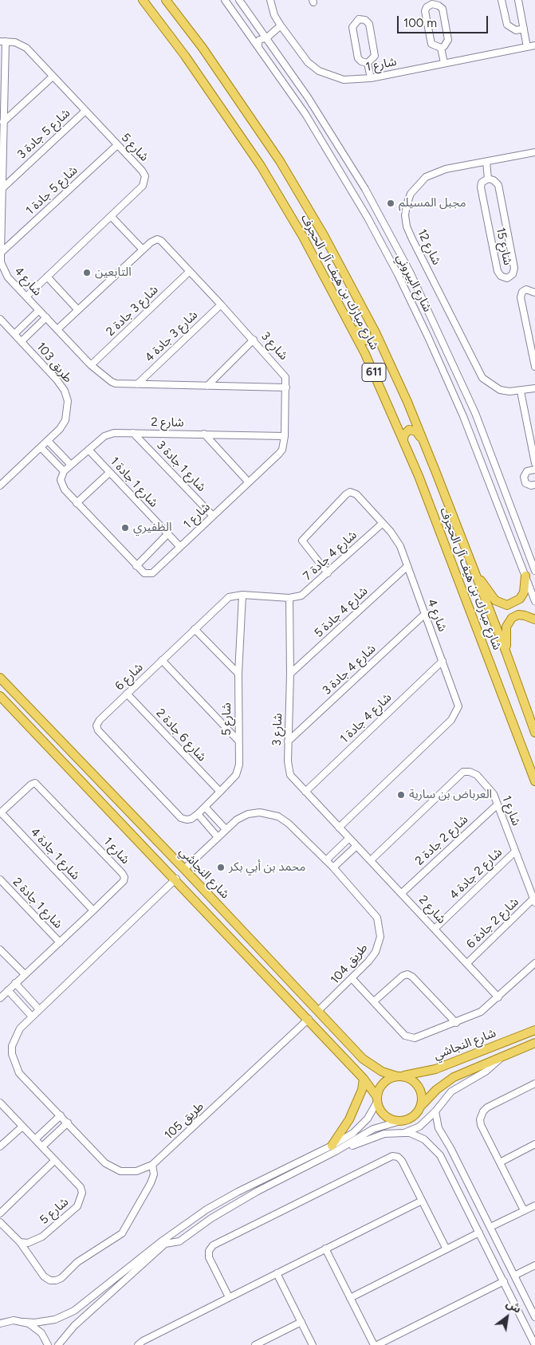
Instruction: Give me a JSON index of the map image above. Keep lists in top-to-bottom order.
{
  "streets": {
    "main road": ["شارع مبارك بن هيف آل الحجرف", "611", "شارع النجاشي"],
    "street": [
      "شارع 1",
      "شارع 5 جادة 3",
      "شارع 5",
      "شارع 5 جادة 1",
      "شارع 15",
      "شارع 12",
      "شارع 4",
      "شارع البيروني",
      "شارع 3 جادة 2",
      "شارع 3 جادة 4",
      "شارع 3",
      "طريق 103",
      "شارع 2",
      "شارع 1 جادة 3",
      "شارع 1 جادة 1",
      "شارع 4 جادة 7",
      "شارع 4 جادة 5",
      "شارع 4 جادة 3",
      "شارع 6",
      "شارع 4 جادة 1",
      "شارع 6 جادة 2",
      "شارع 2 جادة 2",
      "شارع 1 جادة 4",
      "شارع 2 جادة 4",
      "شارع 1 جادة 2",
      "شارع 2 جادة 6",
      "طريق 104",
      "طريق 105"
    ]
  },
  "crossings": [
    ["شارع 1", "شارع 3"],
    ["شارع 1", "شارع 2"],
    ["شارع 1", "شارع 1 جادة 3"],
    ["شارع 1", "شارع 1 جادة 1"],
    ["شارع 1", "شارع 2 جادة 2"],
    ["شارع 1", "شارع 1 جادة 4"],
    ["شارع 1", "شارع 2 جادة 4"],
    ["شارع 1", "شارع 1 جادة 2"],
    ["شارع 1", "شارع 2 جادة 6"],
    ["شارع 5 جادة 3", "شارع 5"],
    ["شارع 5 جادة 3", "شارع 4"],
    ["شارع 5", "شارع 5 جادة 1"],
    ["شارع 5", "شارع 4"],
    ["شارع 5", "شارع 6"],
    ["شارع 5", "شارع 6 جادة 2"],
    ["شارع 5 جادة 1", "شارع 4"],
    ["شارع 15", "شارع 12"],
    ["شارع 4", "شارع 3"],
    ["شارع 4", "طريق 103"],
    ["شارع 4", "شارع 4 جادة 7"],
    ["شارع 4", "شارع 4 جادة 5"],
    ["شارع 4", "شارع 4 جادة 3"],
    ["شارع 4", "شارع 4 جادة 1"],
    ["شارع 3 جادة 2", "شارع 3"],
    ["شارع 3 جادة 4", "شارع 3"],
    ["شارع 3", "شارع 2"],
    ["شارع 3", "شارع 4 جادة 7"],
    ["شارع 3", "شارع 4 جادة 5"],
    ["شارع 3", "شارع 4 جادة 3"],
    ["شارع 3", "شارع 6"],
    ["شارع 3", "شارع 4 جادة 1"],
    ["شارع 2", "شارع 1 جادة 3"],
    ["شارع 2", "شارع 1 جادة 1"],
    ["شارع 2", "شارع 2 جادة 2"],
    ["شارع 2", "شارع 2 جادة 4"],
    ["شارع 2", "شارع 2 جادة 6"],
    ["شارع 4 جادة 7", "شارع 6"],
    ["شارع 6", "شارع 6 جادة 2"],
    ["شارع النجاشي", "طريق 104"],
    ["شارع النجاشي", "طريق 105"]
  ],
  "places": [
    "مجبل المسيلم",
    "التابعين",
    "الظفيري",
    "العرباض بن سارية",
    "محمد بن أبي بكر"
  ],
  "scale_bar": "100 m",
  "north": "top right"
}
